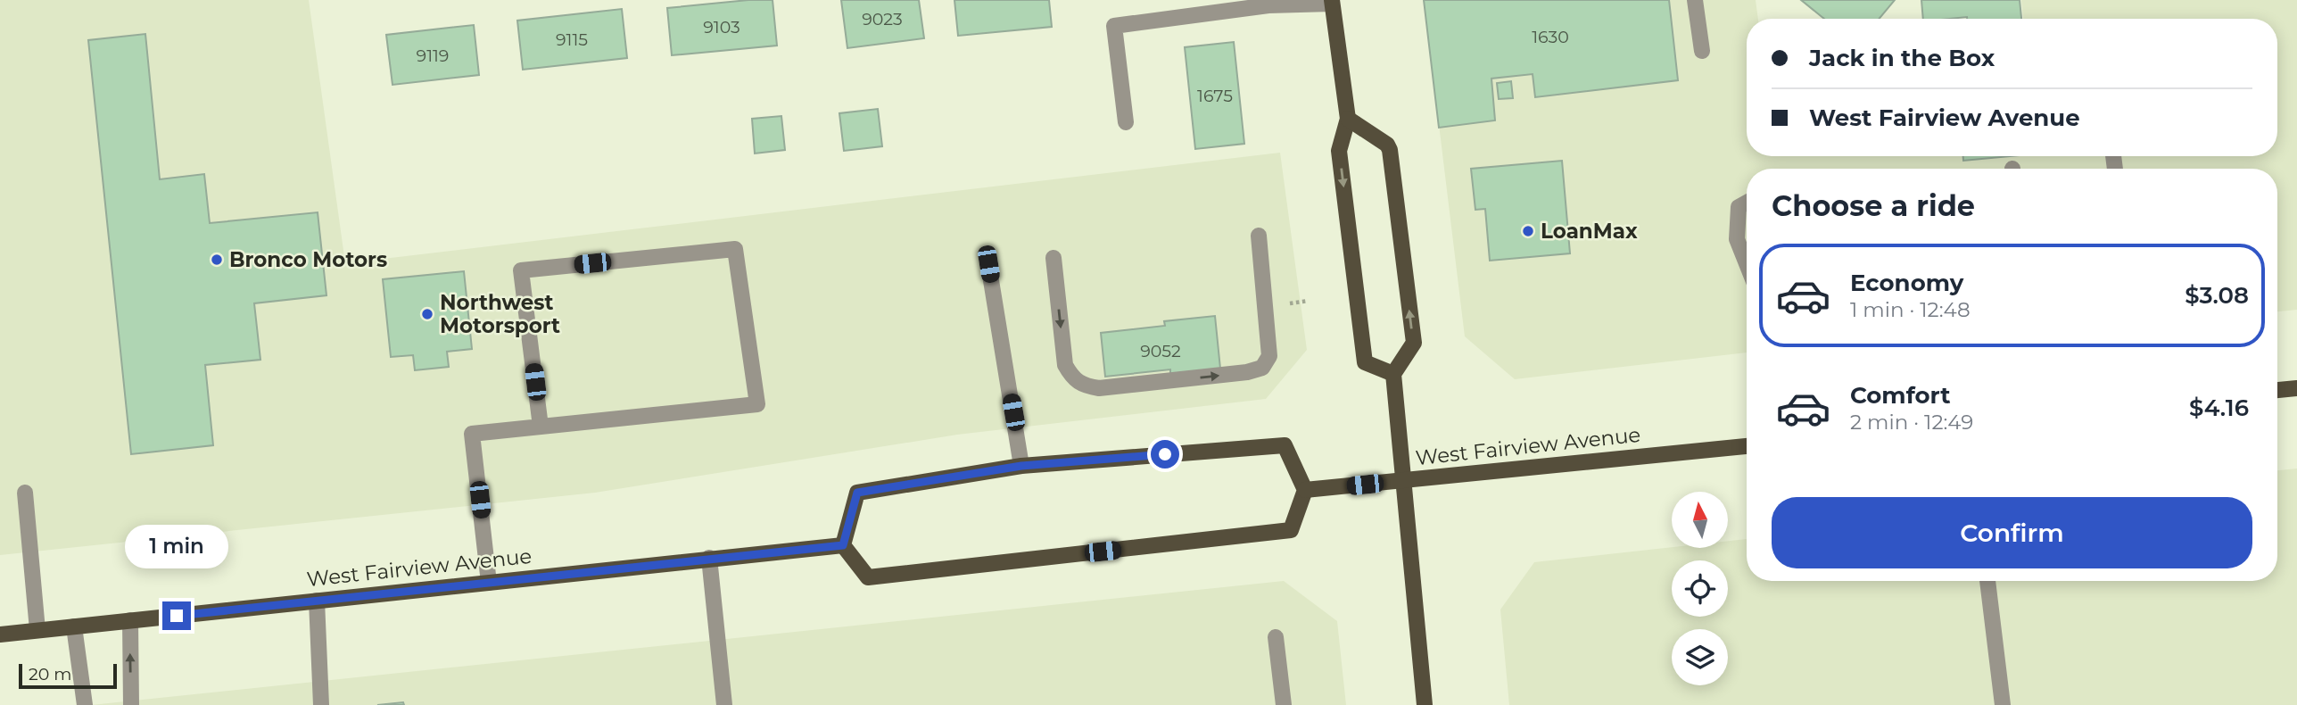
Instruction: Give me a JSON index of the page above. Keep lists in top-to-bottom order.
{
  "streets": {
    "main road": ["West Fairview Avenue"]
  },
  "places": ["LoanMax", "Bronco Motors", "Northwest Motorsport"],
  "house_numbers": [
    "9023",
    "9103",
    "1630",
    "9115",
    "9119",
    "1675",
    "9052"
  ],
  "scale_bar": "20 m",
  "north": "top",
  "page": {
    "banner": ["Jack in the Box", "West Fairview Avenue"],
    "heading": "Choose a ride",
    "list": [
      {
        "name": "Economy",
        "note": "1 min · 12:48",
        "value": "$3.08"
      },
      {
        "name": "Comfort",
        "note": "2 min · 12:49",
        "value": "$4.16"
      }
    ],
    "buttons": "Confirm",
    "bubble": "1 min",
    "scale": "20 m"
  }
}
